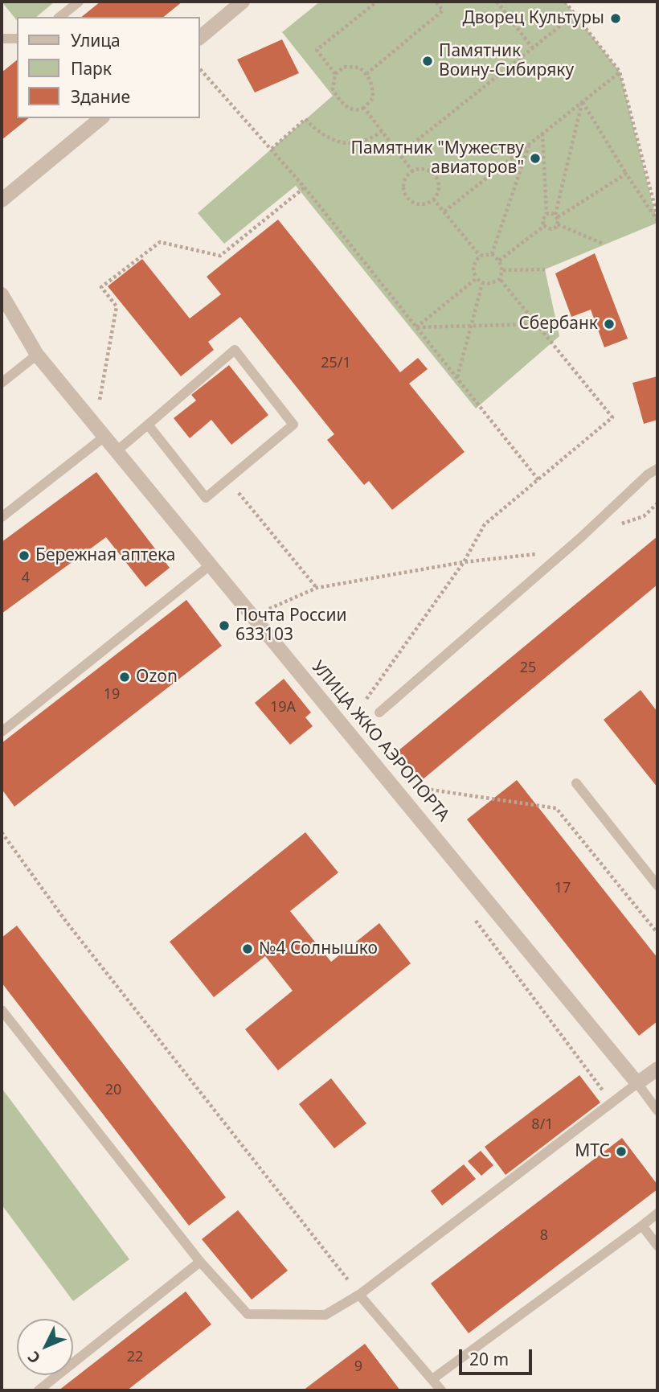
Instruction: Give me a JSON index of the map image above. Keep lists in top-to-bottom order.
{
  "streets": {
    "street": ["УЛИЦА ЖКО АЭРОПОРТА"]
  },
  "places": [
    "Дворец Культуры",
    "Памятник Воину-Сибиряку",
    "Памятник \"Мужеству авиаторов\"",
    "Сбербанк",
    "Бережная аптека",
    "Почта России 633103",
    "Ozon",
    "№4 Солнышко",
    "МТС"
  ],
  "house_numbers": [
    "25/1",
    "4",
    "25",
    "19",
    "19А",
    "17",
    "20",
    "8/1",
    "8",
    "22",
    "9"
  ],
  "legend": ["Улица", "Парк", "Здание"],
  "scale_bar": "20 m",
  "north": "bottom left"
}
